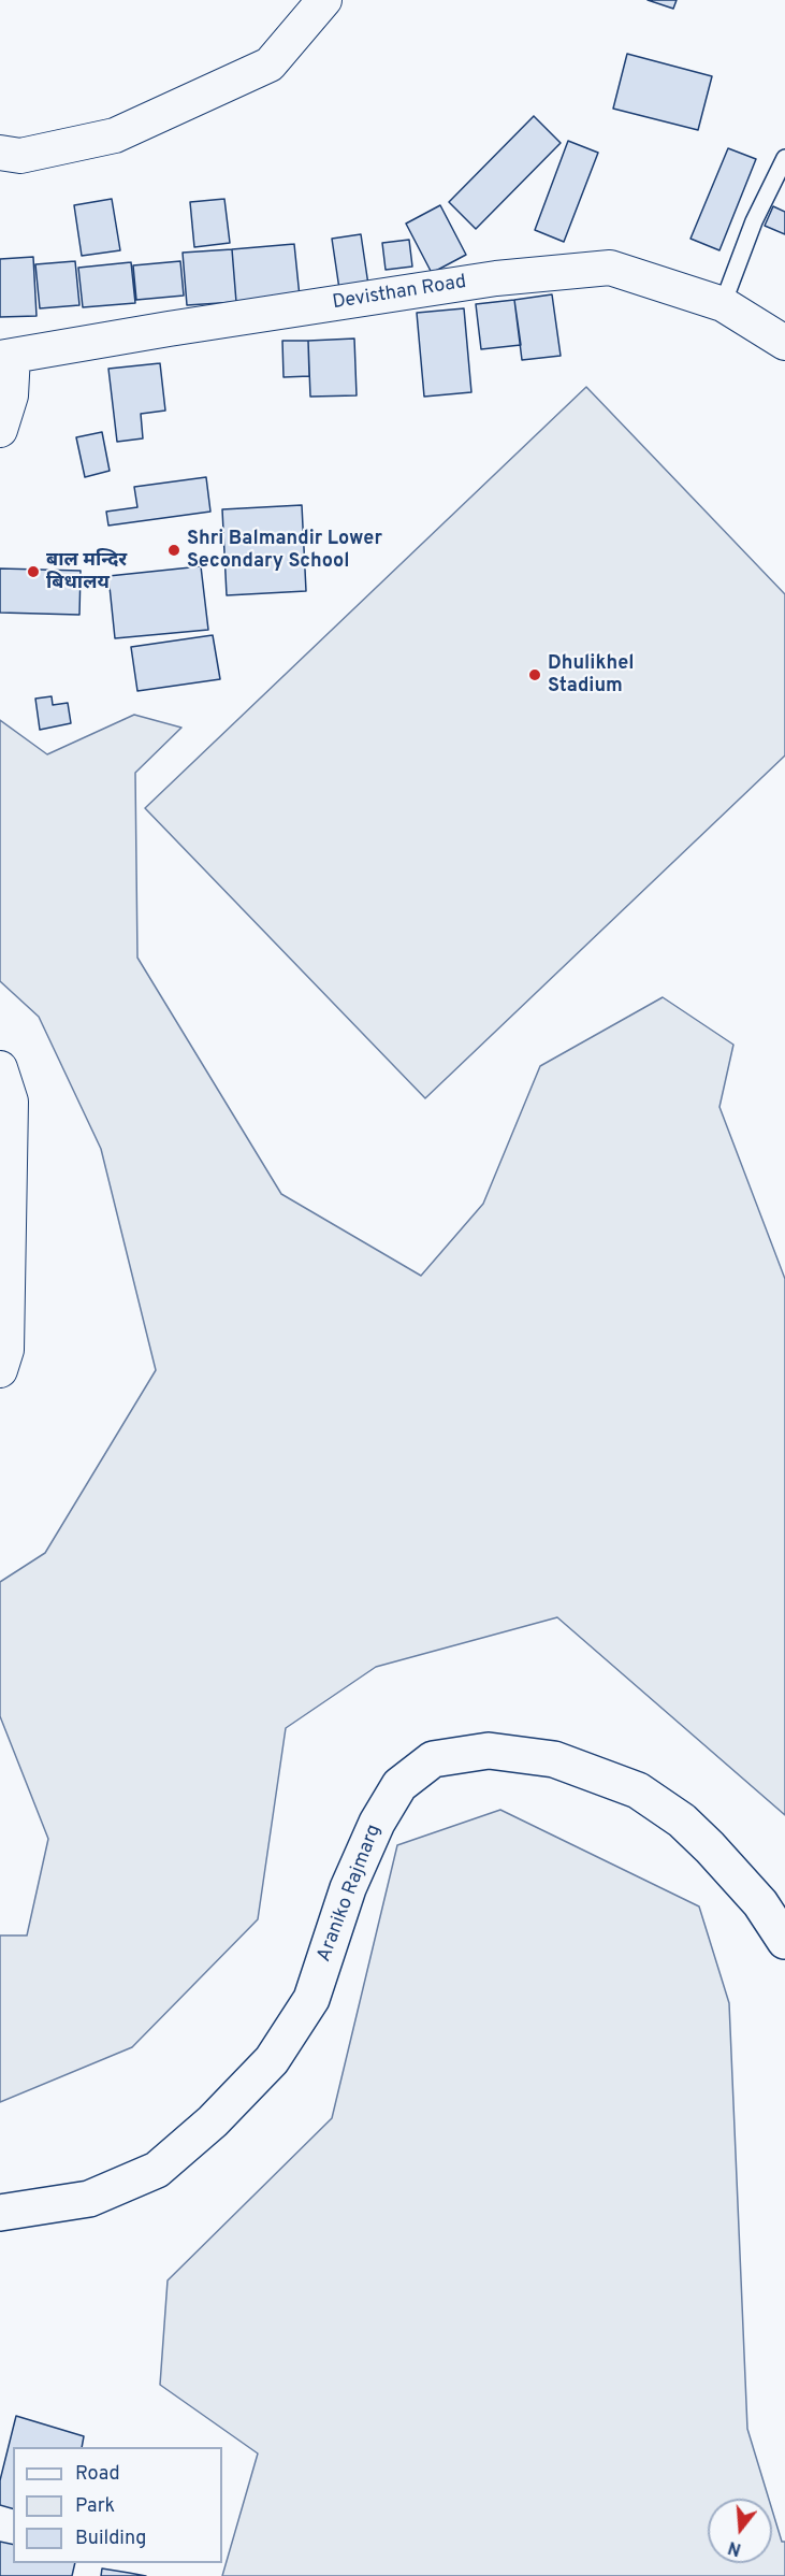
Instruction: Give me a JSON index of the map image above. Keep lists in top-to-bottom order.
{
  "streets": {
    "highway": ["Araniko Rajmarg"],
    "street": ["Devisthan Road"]
  },
  "places": ["Shri Balmandir Lower Secondary School", "बाल मन्दिर बिधालय", "Dhulikhel Stadium"],
  "legend": ["Road", "Park", "Building"],
  "north": "bottom"
}
